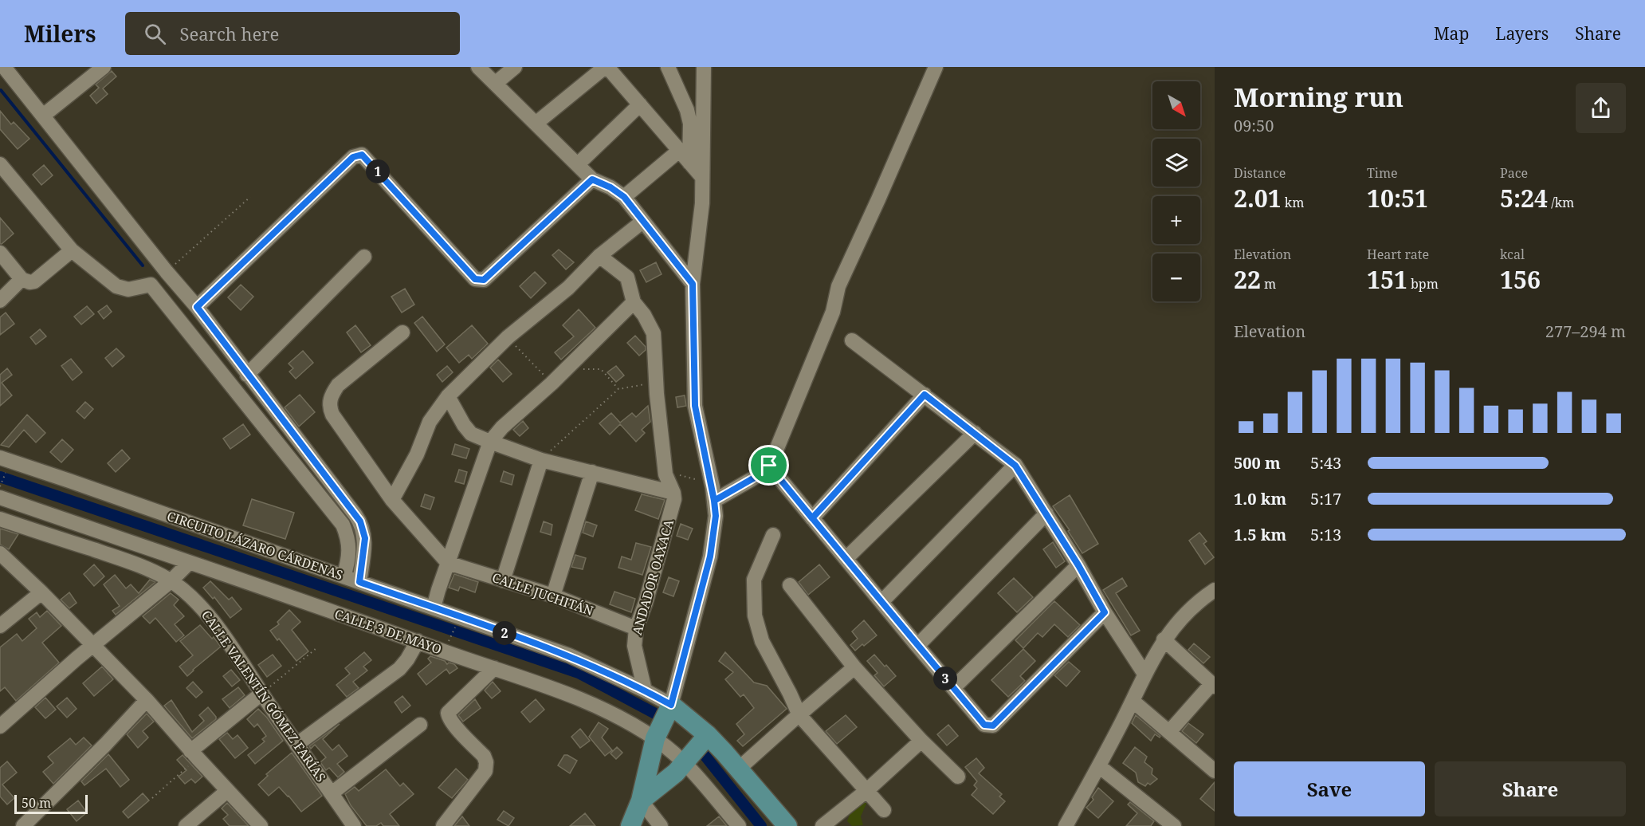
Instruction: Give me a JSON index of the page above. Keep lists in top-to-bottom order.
{
  "streets": {
    "main road": ["CIRCUITO LÁZARO CÁRDENAS"],
    "street": [
      "ANDADOR OAXACA",
      "CALLE JUCHITÁN",
      "CALLE 3 DE MAYO",
      "CALLE VALENTÍN GÓMEZ FARÍAS"
    ]
  },
  "crossings": [
    ["CIRCUITO LÁZARO CÁRDENAS", "ANDADOR OAXACA"],
    ["ANDADOR OAXACA", "CALLE JUCHITÁN"]
  ],
  "scale_bar": "50 m",
  "north": "bottom right",
  "page": {
    "header": "Milers",
    "search": "Search here",
    "nav": ["Map", "Layers", "Share"],
    "heading": ["Morning run", "09:50"],
    "map_buttons": ["+", "−"],
    "stats": [
      ["Distance", "2.01 km"],
      ["Time", "10:51"],
      ["Pace", "5:24 /km"],
      ["Elevation", "22 m"],
      ["Heart rate", "151 bpm"],
      ["kcal", "156"]
    ],
    "pins": ["1", "2", "3"],
    "chart": ["Elevation", "277–294 m"],
    "list": [
      {
        "name": "500 m",
        "note": "5:43"
      },
      {
        "name": "1.0 km",
        "note": "5:17"
      },
      {
        "name": "1.5 km",
        "note": "5:13"
      }
    ],
    "buttons": ["Save", "Share"],
    "scale": "50 m"
  }
}
